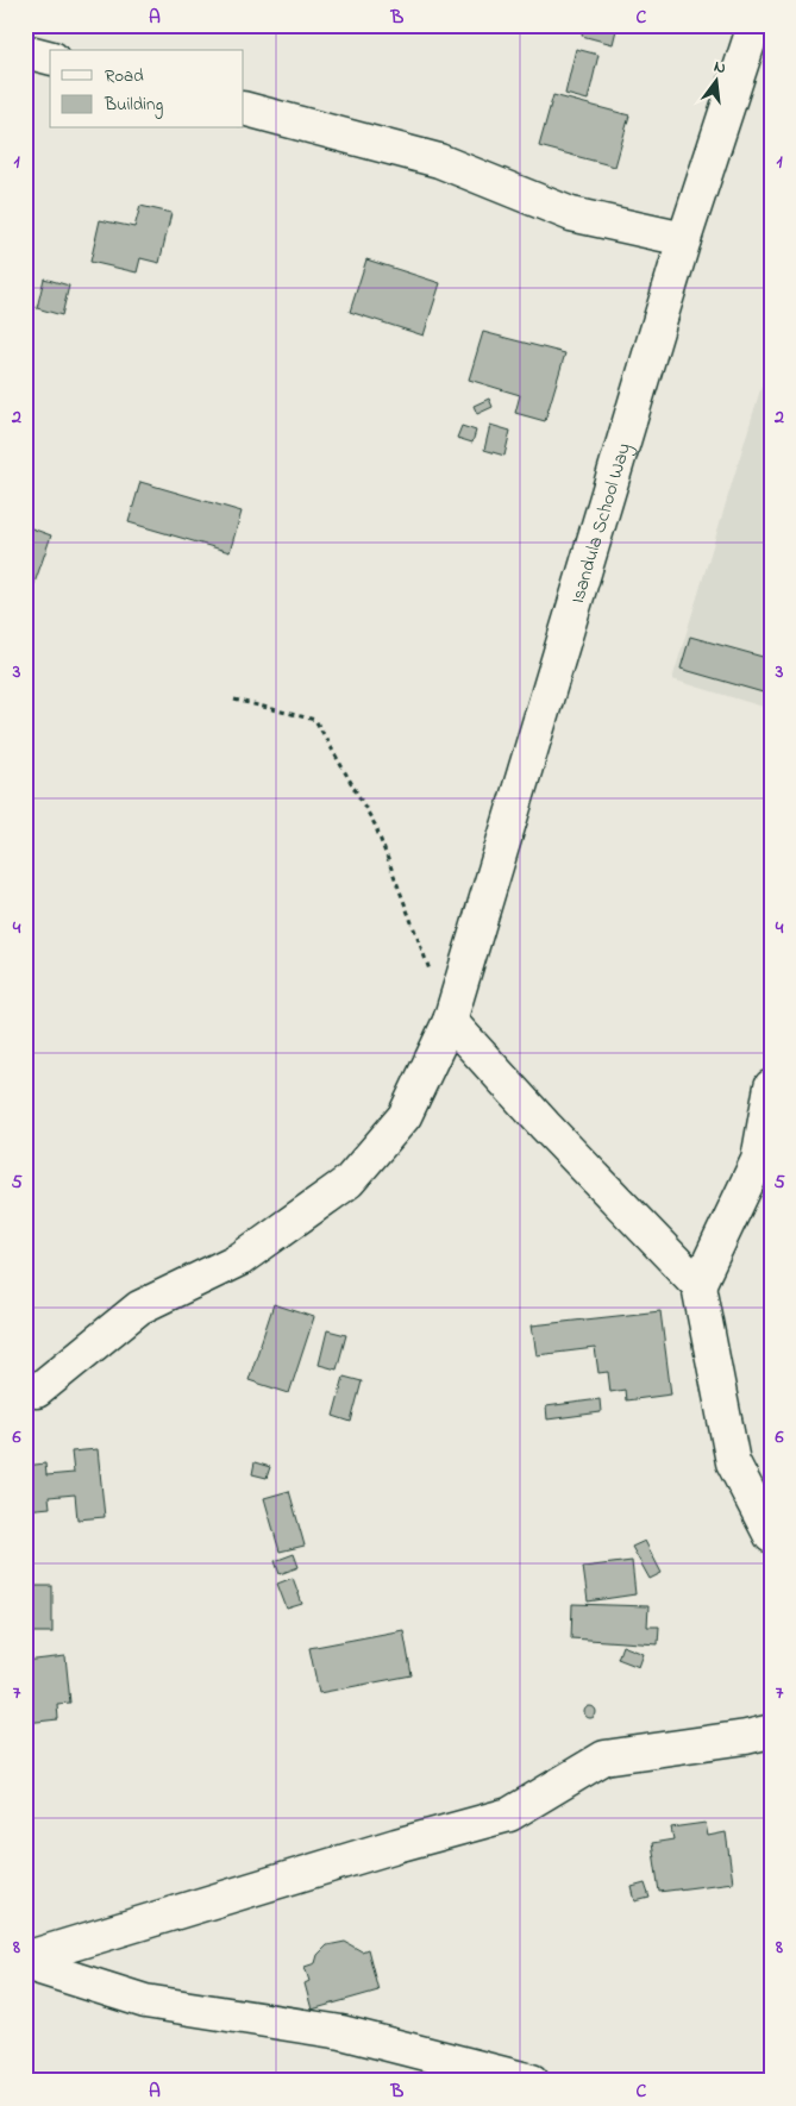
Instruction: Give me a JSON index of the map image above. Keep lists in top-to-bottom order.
{
  "streets": {
    "street": ["Isandula School Way"]
  },
  "legend": ["Road", "Building"],
  "north": "top",
  "grid": {
    "columns": ["A", "B", "C"],
    "rows": [
      "1",
      "2",
      "3",
      "4",
      "5",
      "6",
      "7",
      "8"
    ]
  }
}
